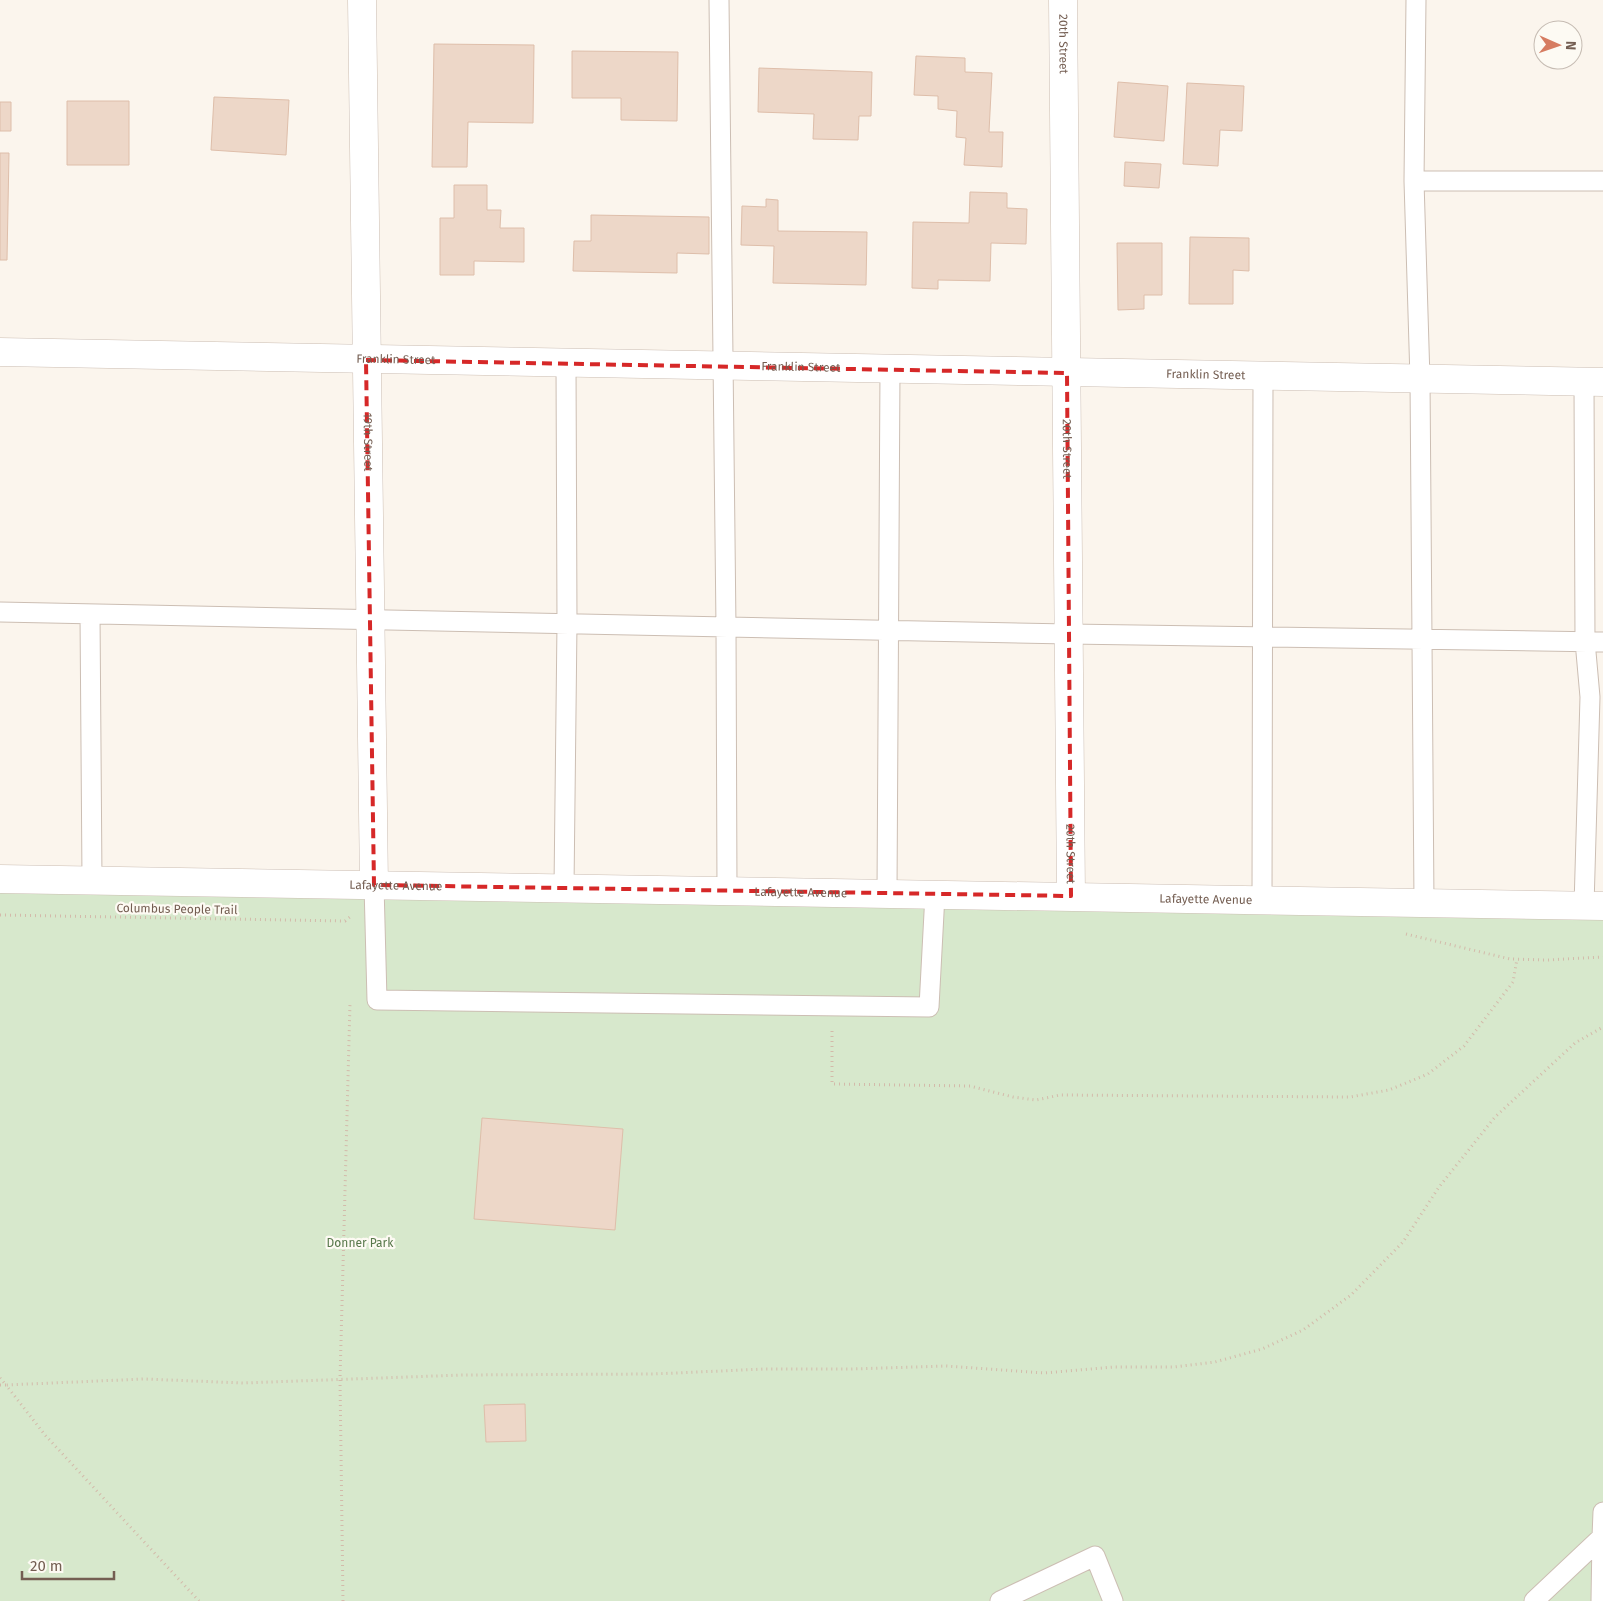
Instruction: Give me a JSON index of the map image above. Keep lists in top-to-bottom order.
{
  "streets": {
    "street": [
      "20th Street",
      "Franklin Street",
      "19th Street",
      "Lafayette Avenue"
    ],
    "path": ["Columbus People Trail"]
  },
  "crossings": [
    ["20th Street", "Franklin Street"],
    ["20th Street", "Lafayette Avenue"],
    ["Franklin Street", "19th Street"],
    ["19th Street", "Lafayette Avenue"]
  ],
  "parks": ["Donner Park"],
  "scale_bar": "20 m",
  "north": "right"
}
